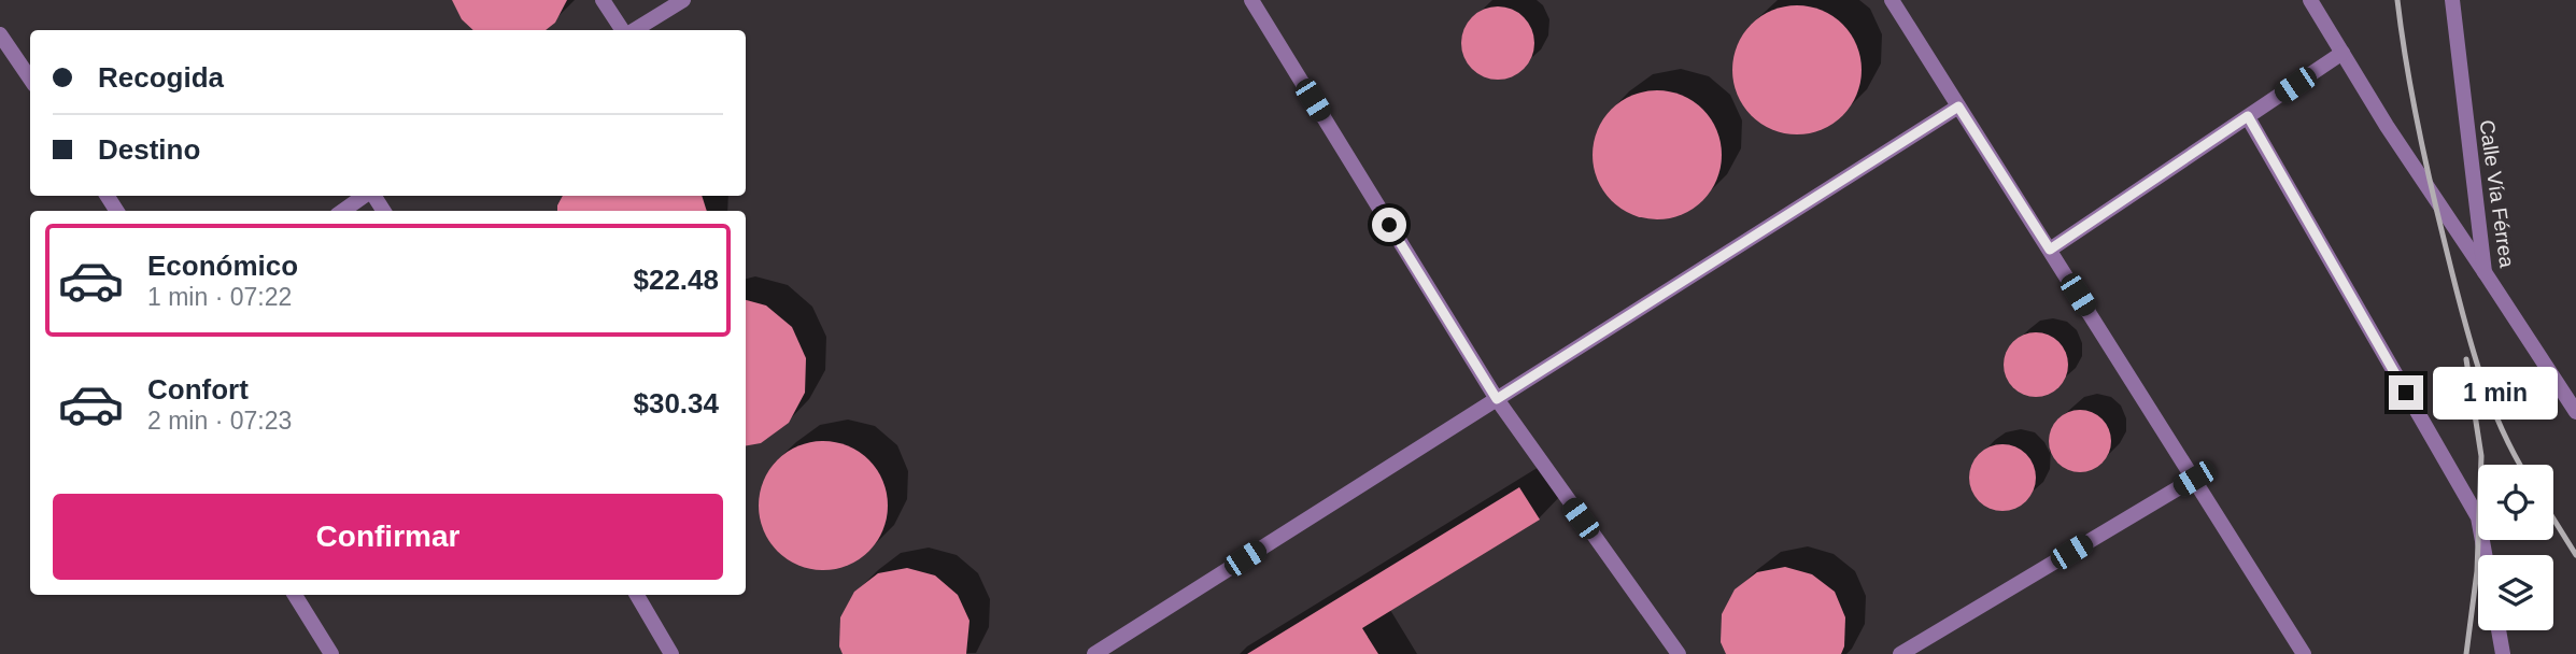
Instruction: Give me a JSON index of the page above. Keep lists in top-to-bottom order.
{
  "streets": {
    "street": ["Calle Vía Férrea"]
  },
  "page": {
    "banner": ["Recogida", "Destino"],
    "list": [
      {
        "name": "Económico",
        "note": "1 min · 07:22",
        "value": "$22.48"
      },
      {
        "name": "Confort",
        "note": "2 min · 07:23",
        "value": "$30.34"
      }
    ],
    "bubble": "1 min",
    "buttons": "Confirmar"
  }
}
